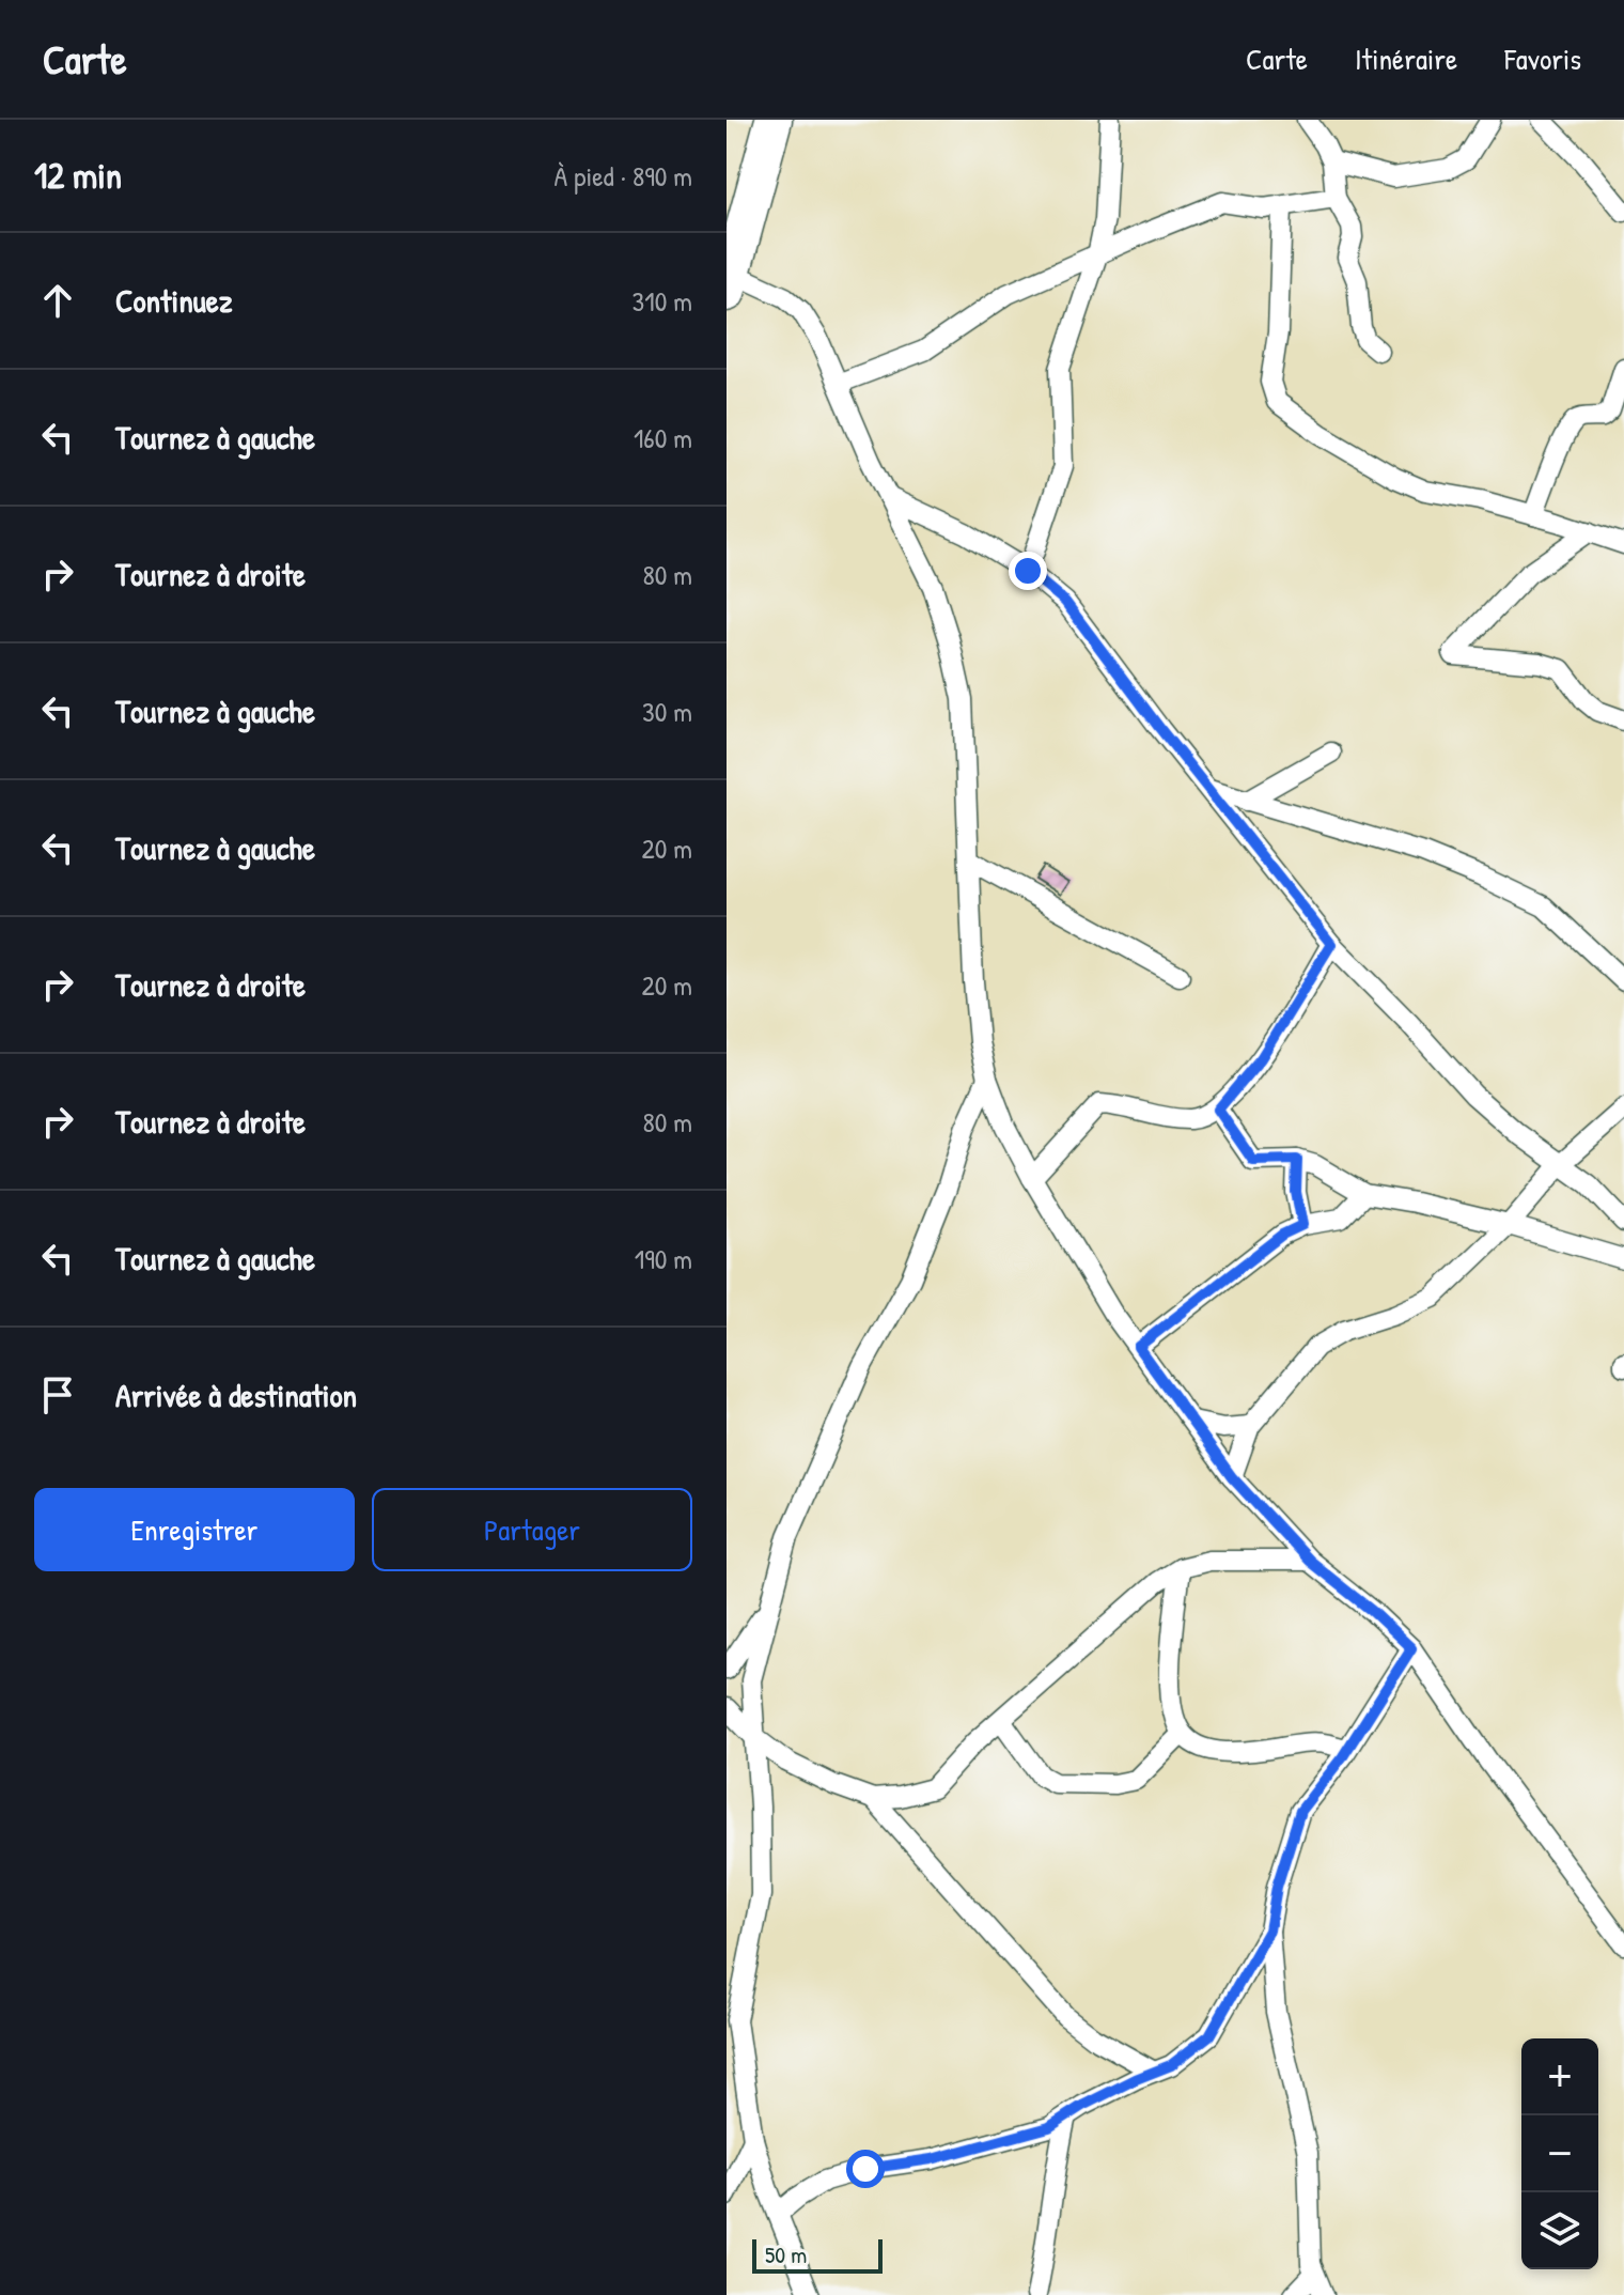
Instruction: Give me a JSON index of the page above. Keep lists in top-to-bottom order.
{
  "scale_bar": "50 m",
  "page": {
    "header": "Carte",
    "nav": ["Carte", "Itinéraire", "Favoris"],
    "heading": ["12 min", "À pied · 890 m"],
    "list": [
      ["Continuez", "310 m"],
      ["Tournez à gauche", "160 m"],
      ["Tournez à droite", "80 m"],
      ["Tournez à gauche", "30 m"],
      ["Tournez à gauche", "20 m"],
      ["Tournez à droite", "20 m"],
      ["Tournez à droite", "80 m"],
      ["Tournez à gauche", "190 m"],
      "Arrivée à destination"
    ],
    "buttons": ["Enregistrer", "Partager"],
    "map_buttons": ["+", "−"],
    "scale": "50 m"
  }
}
